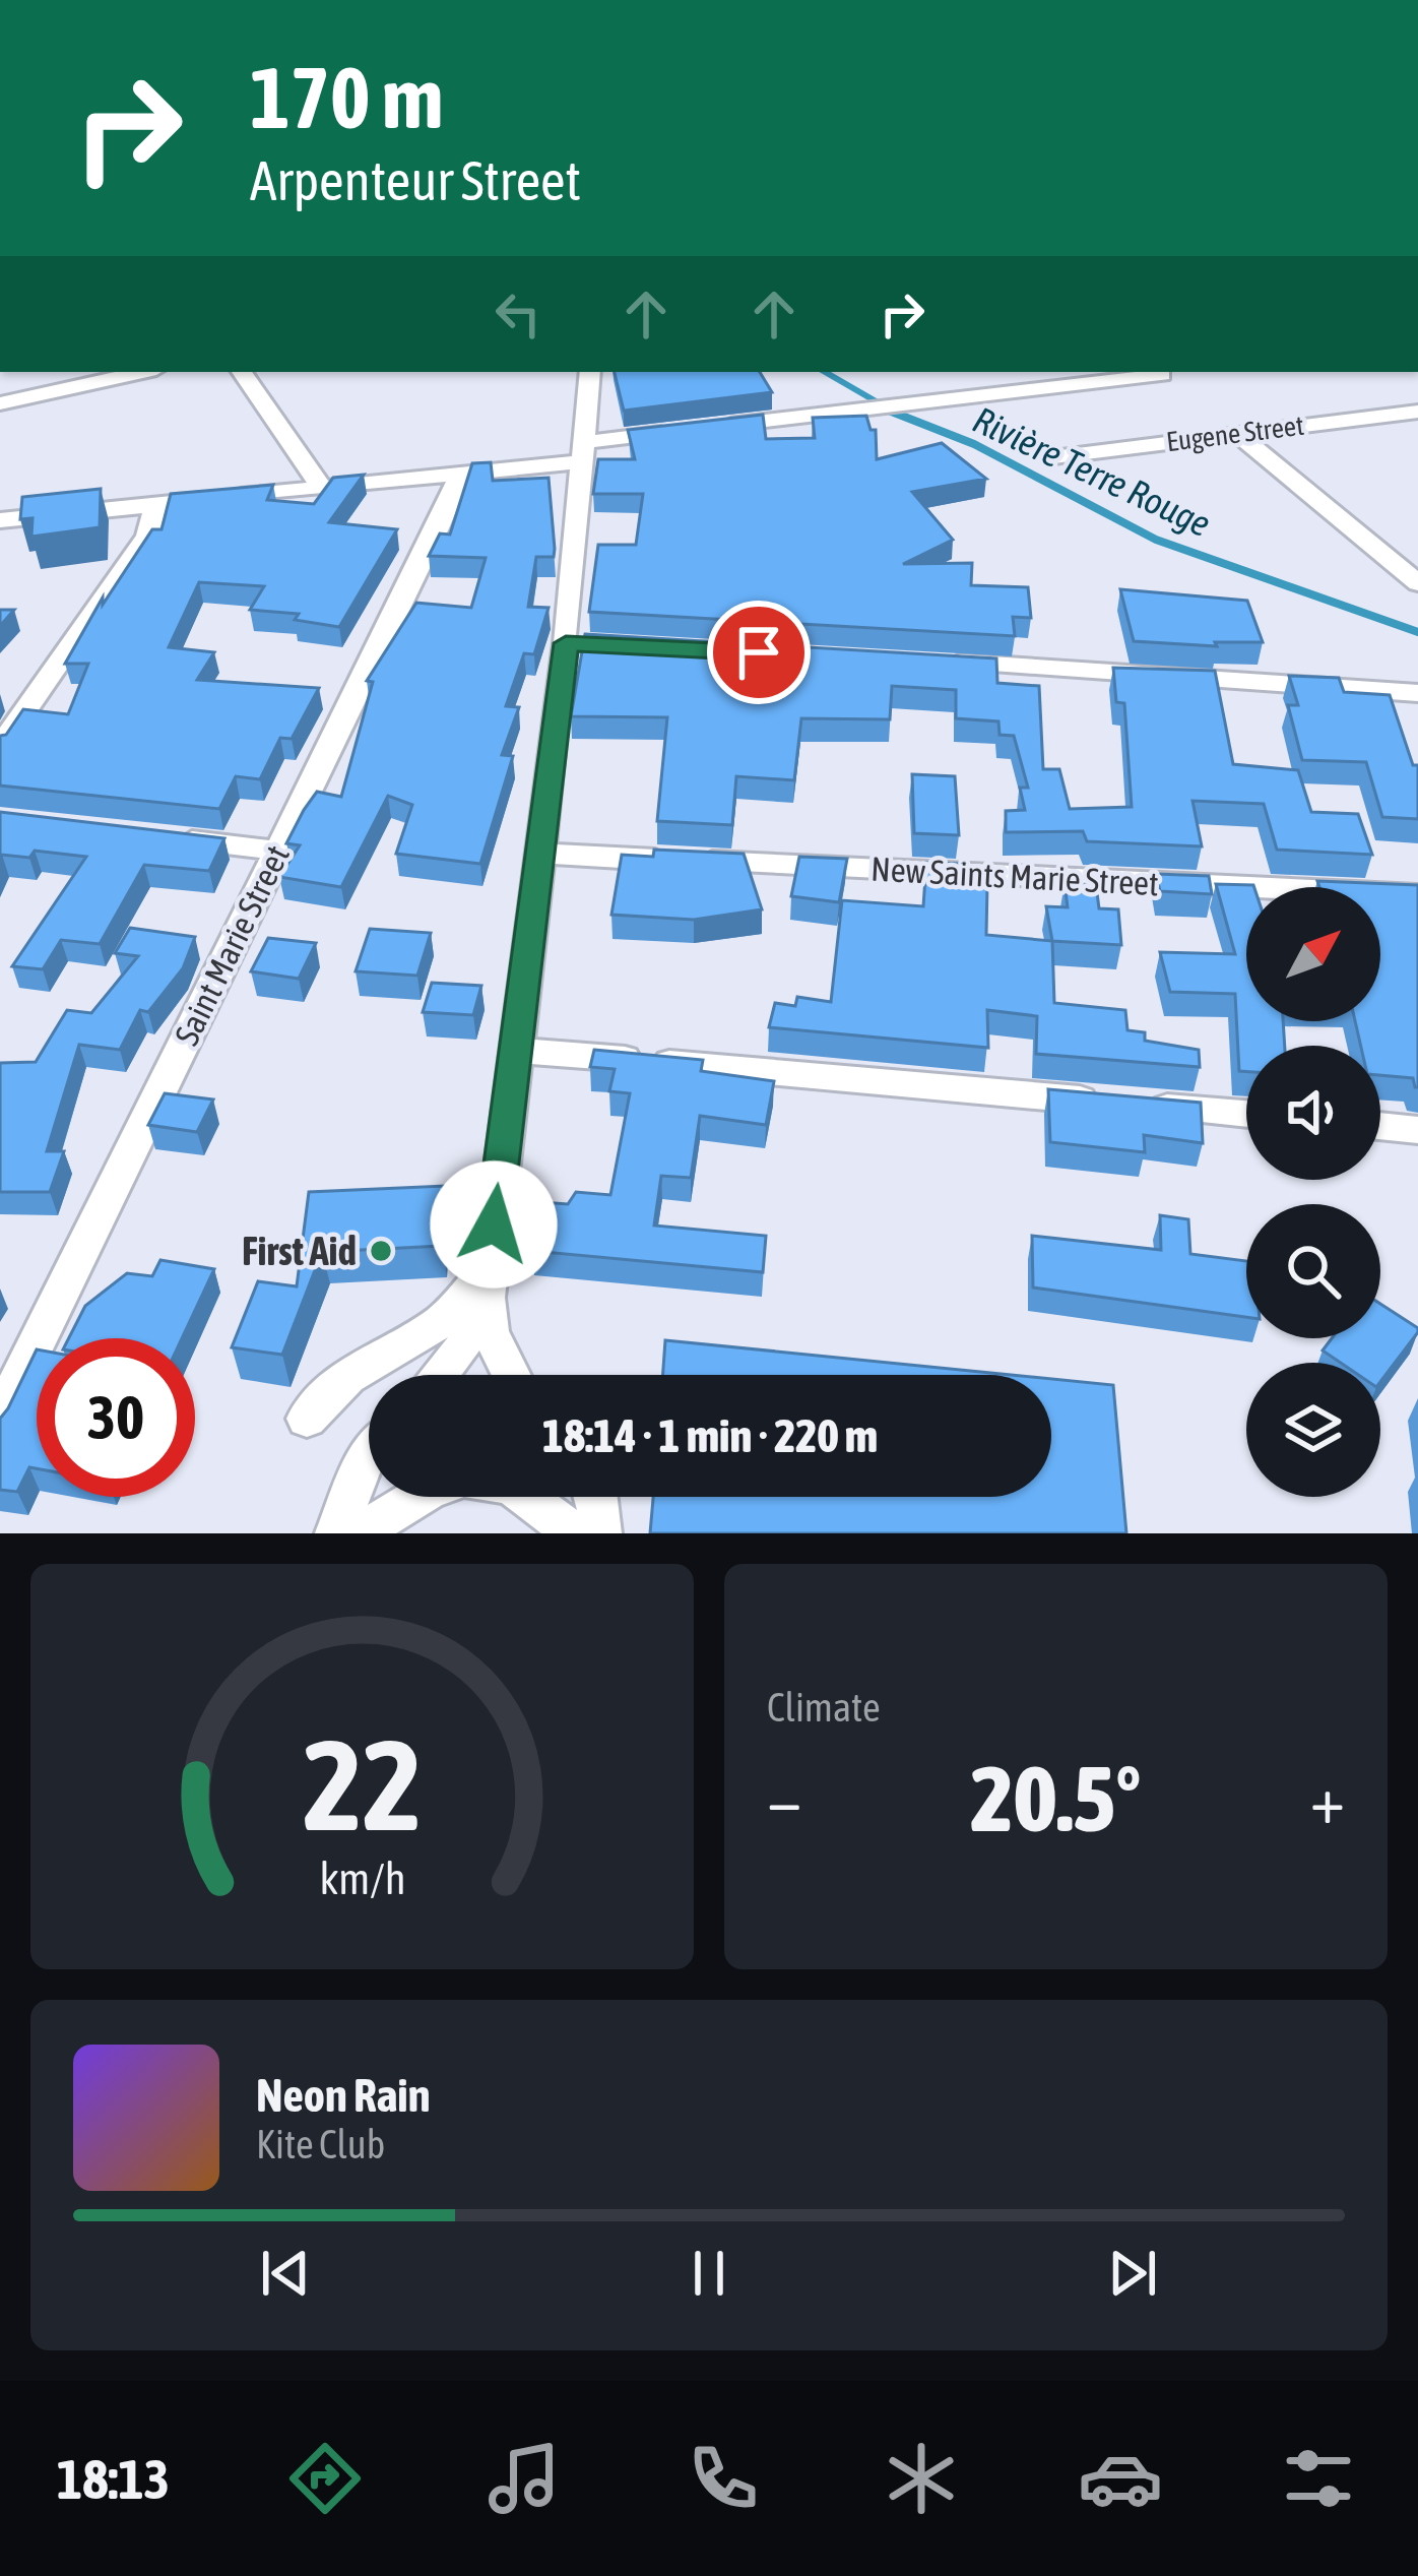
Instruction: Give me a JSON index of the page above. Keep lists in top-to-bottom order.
{
  "streets": {
    "street": ["Eugene Street", "New Saints Marie Street", "Saint Marie Street"]
  },
  "water": ["Rivière Terre Rouge"],
  "places": ["First Aid"],
  "north": "top right",
  "page": {
    "turn": ["170 m", "Arpenteur Street"],
    "limit": "30",
    "trip": "18:14 · 1 min · 220 m",
    "tile": "Climate",
    "heat": ["−", "20.5°", "+"],
    "song": ["Neon Rain", "Kite Club"],
    "tabs": "18:13",
    "gauge": ["22", "km/h"]
  }
}
